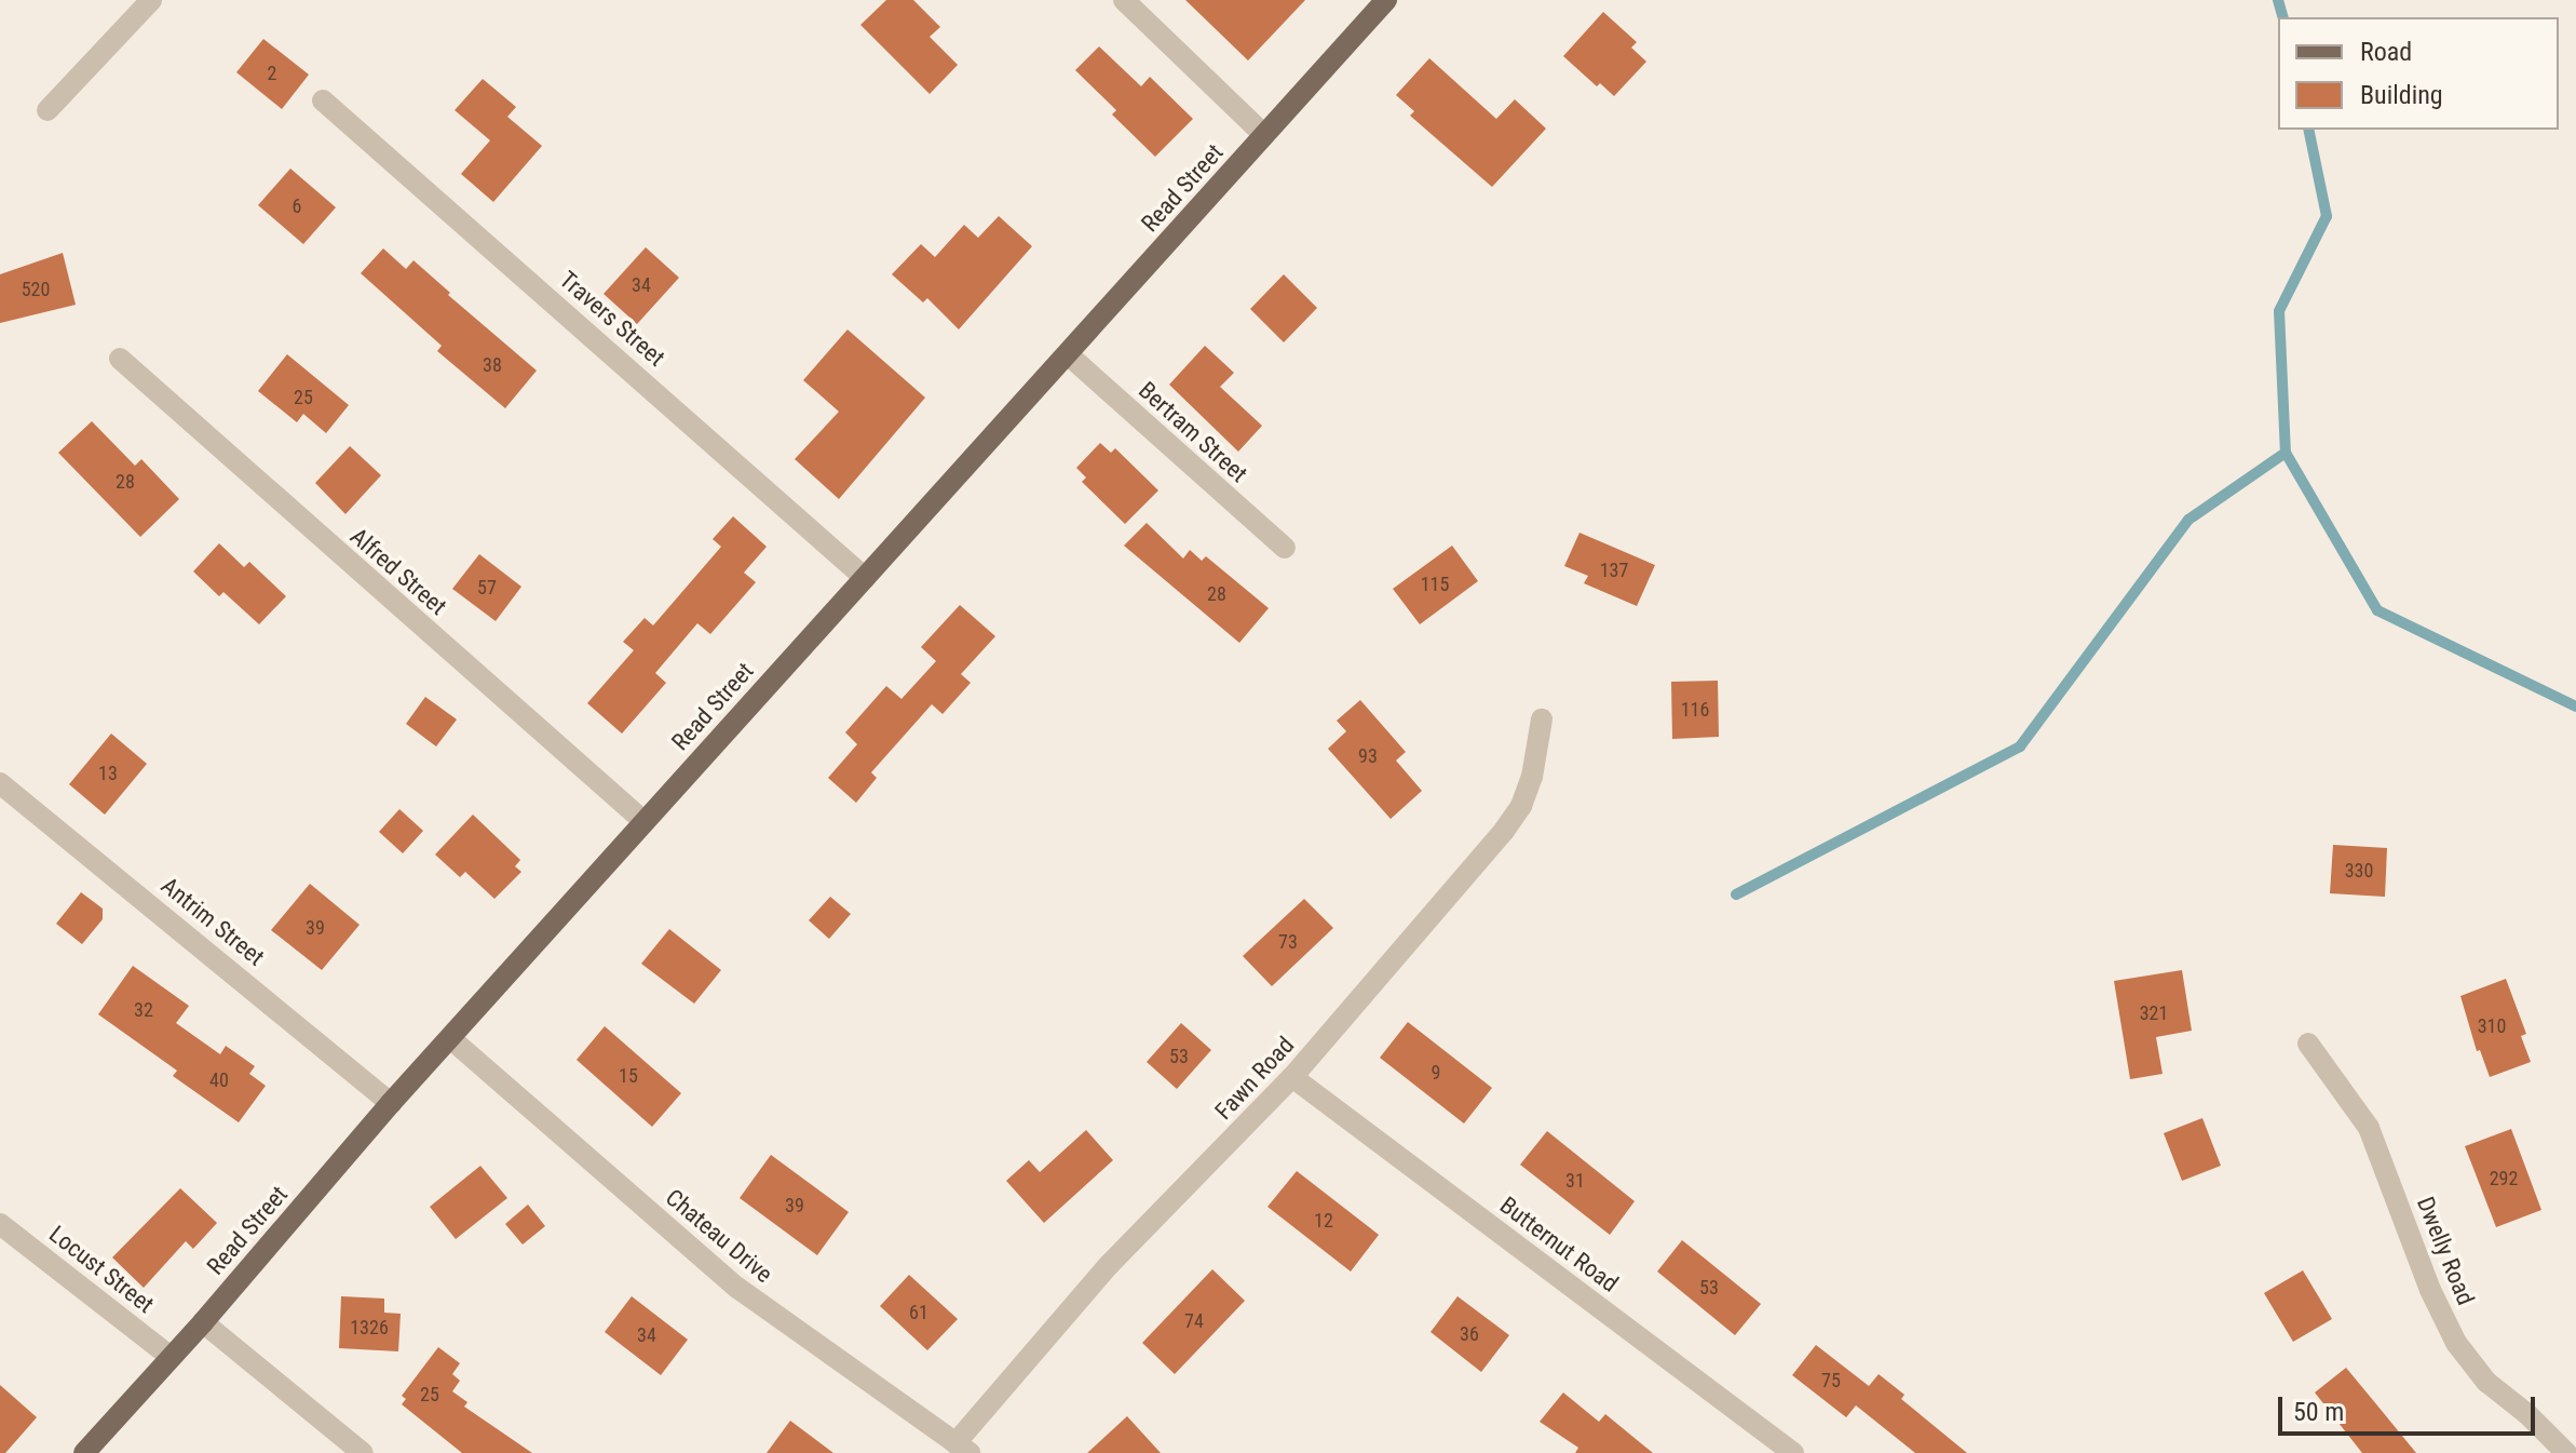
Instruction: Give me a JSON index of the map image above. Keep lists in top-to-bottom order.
{
  "streets": {
    "main road": ["Read Street"],
    "street": [
      "Travers Street",
      "Bertram Street",
      "Alfred Street",
      "Antrim Street",
      "Fawn Road",
      "Chateau Drive",
      "Butternut Road",
      "Dwelly Road",
      "Locust Street"
    ]
  },
  "crossings": [
    ["Read Street", "Travers Street"],
    ["Read Street", "Bertram Street"],
    ["Read Street", "Alfred Street"],
    ["Read Street", "Antrim Street"],
    ["Read Street", "Chateau Drive"],
    ["Read Street", "Locust Street"],
    ["Fawn Road", "Chateau Drive"],
    ["Fawn Road", "Butternut Road"]
  ],
  "house_numbers": [
    "2",
    "6",
    "34",
    "520",
    "38",
    "25",
    "28",
    "137",
    "115",
    "57",
    "28",
    "116",
    "93",
    "13",
    "330",
    "39",
    "73",
    "32",
    "321",
    "310",
    "53",
    "9",
    "15",
    "40",
    "292",
    "31",
    "39",
    "12",
    "53",
    "61",
    "74",
    "1326",
    "36",
    "34",
    "75",
    "25"
  ],
  "legend": ["Road", "Building"],
  "scale_bar": "50 m"
}
